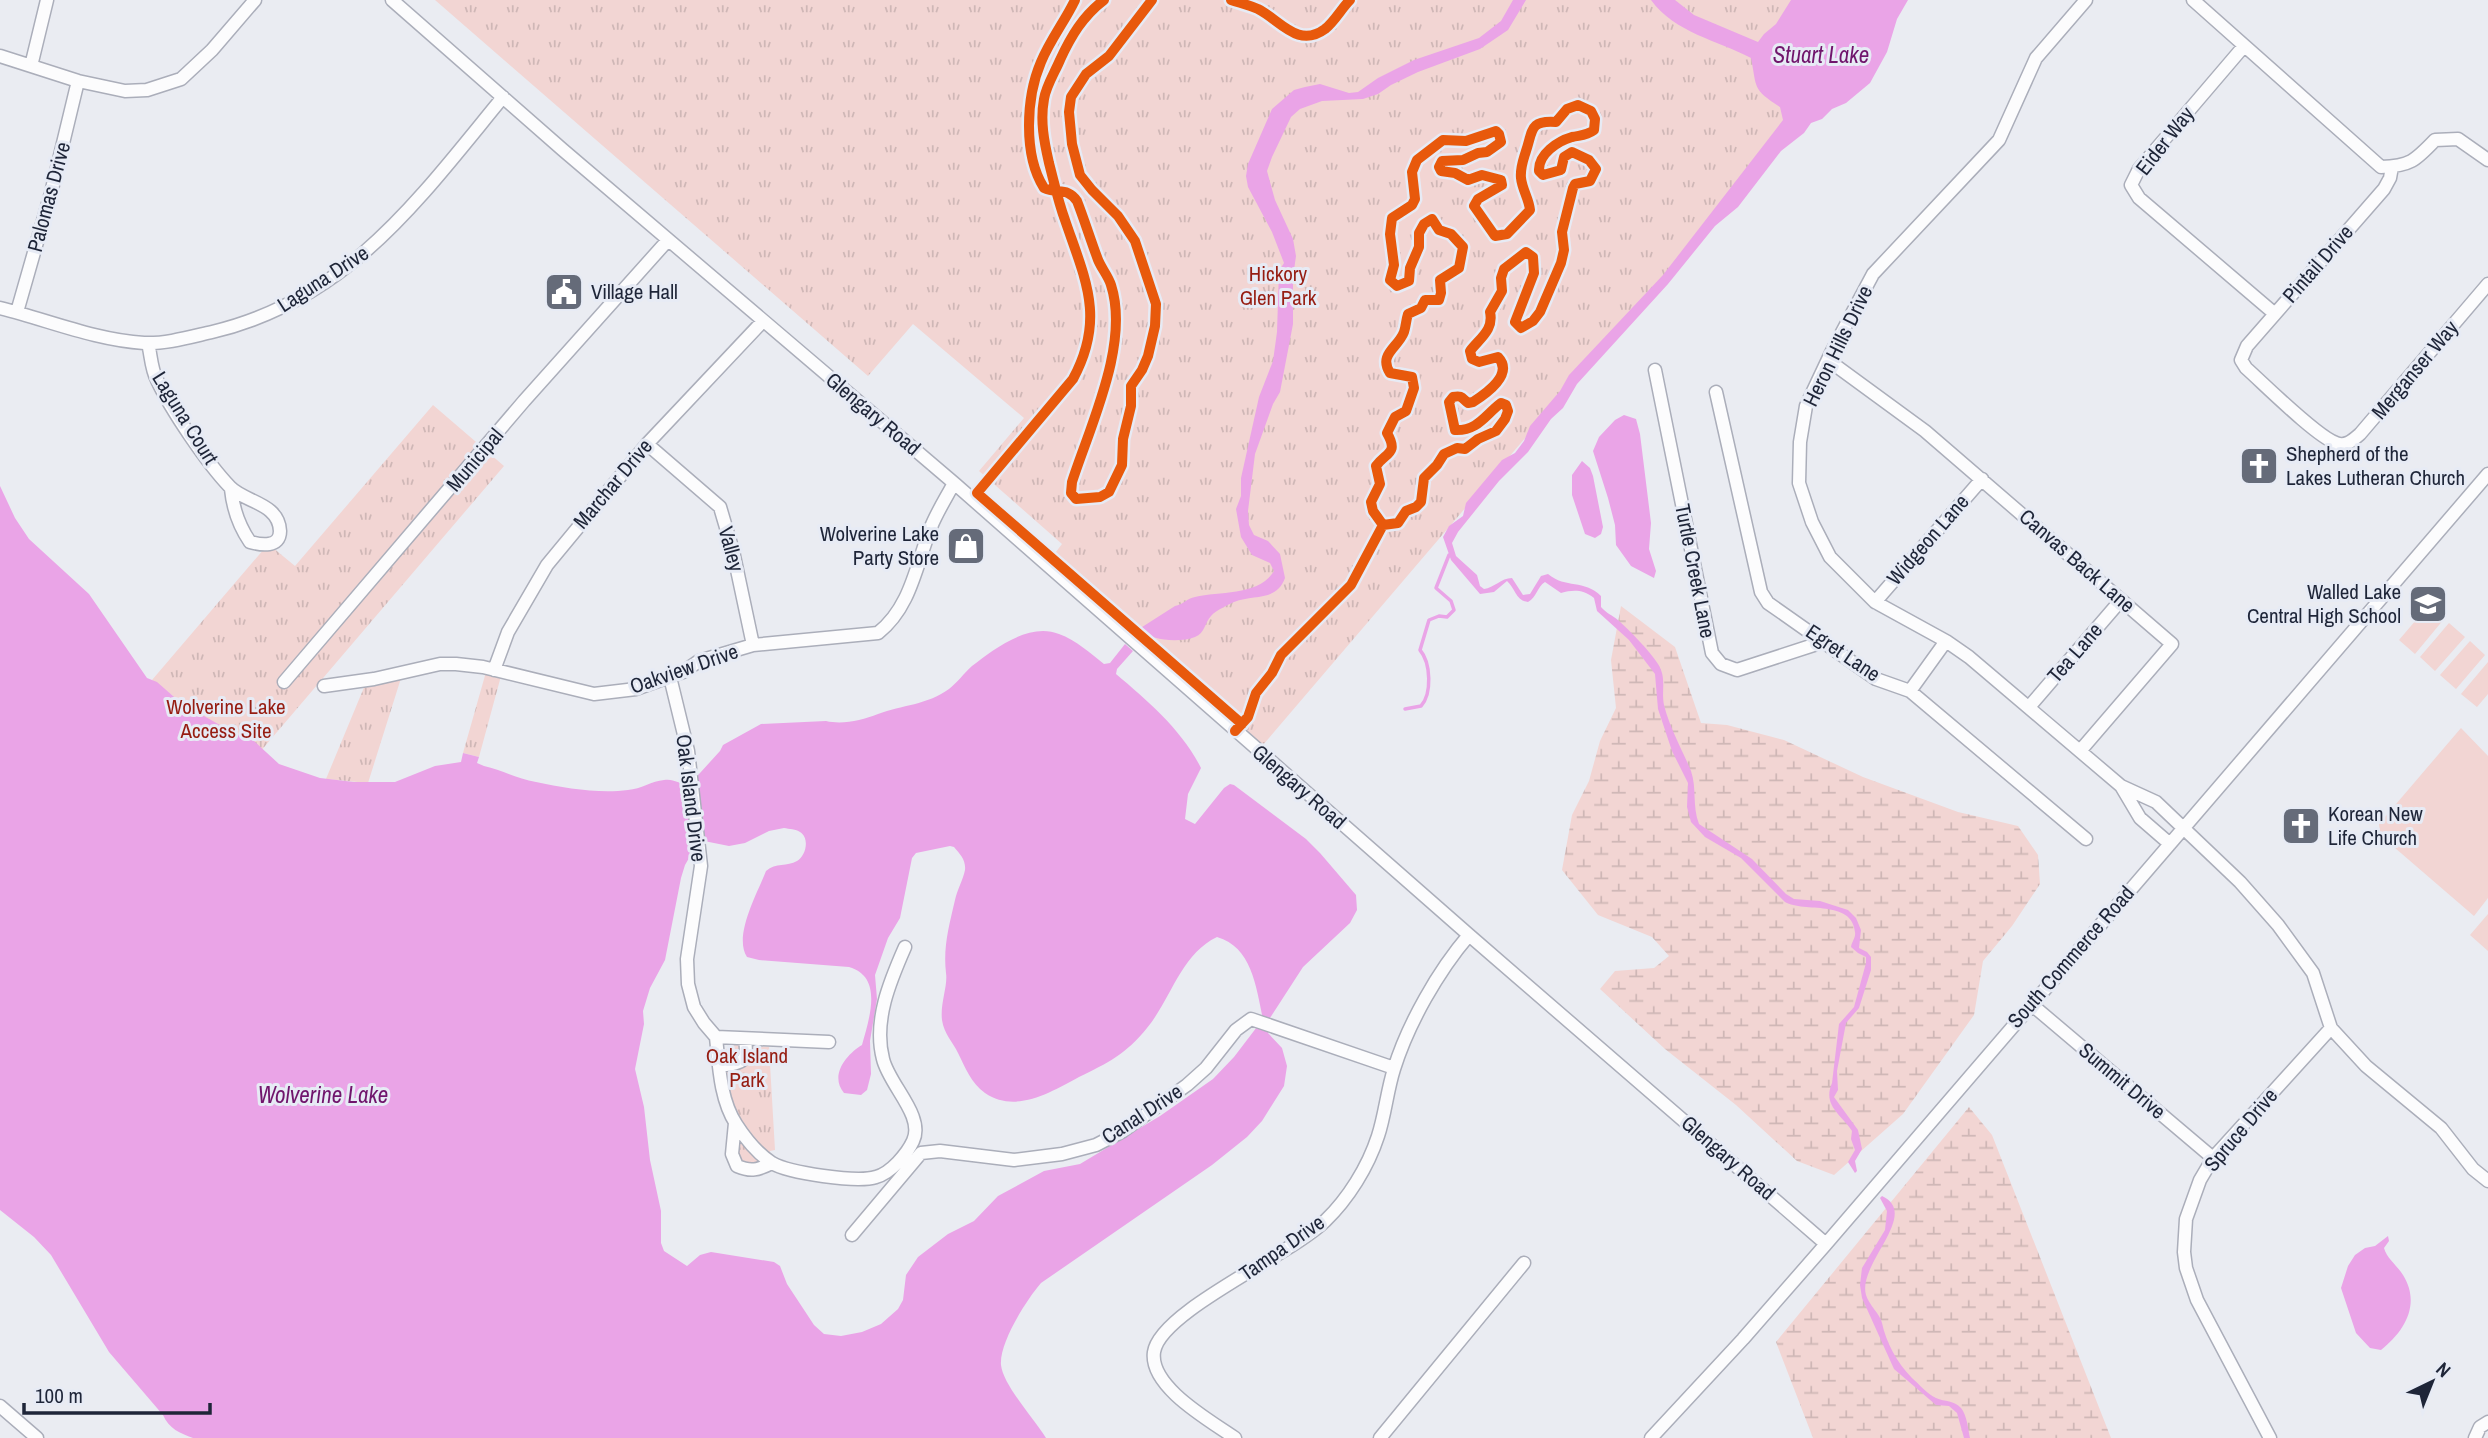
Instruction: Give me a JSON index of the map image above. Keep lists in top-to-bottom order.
{
  "streets": {
    "street": [
      "Eider Way",
      "Palomas Drive",
      "Pintail Drive",
      "Laguna Drive",
      "Heron Hills Drive",
      "Merganser Way",
      "Glengary Road",
      "Laguna Court",
      "Municipal",
      "Marchar Drive",
      "Widgeon Lane",
      "Valley",
      "Canvas Back Lane",
      "Turtle Creek Lane",
      "Egret Lane",
      "Tea Lane",
      "Oakview Drive",
      "Oak Island Drive",
      "South Commerce Road",
      "Summit Drive",
      "Canal Drive",
      "Spruce Drive",
      "Tampa Drive"
    ]
  },
  "crossings": [
    ["Eider Way", "Pintail Drive"],
    ["Palomas Drive", "Laguna Drive"],
    ["Pintail Drive", "Merganser Way"],
    ["Laguna Drive", "Glengary Road"],
    ["Laguna Drive", "Laguna Court"],
    ["Heron Hills Drive", "Widgeon Lane"],
    ["Heron Hills Drive", "Canvas Back Lane"],
    ["Heron Hills Drive", "Tea Lane"],
    ["Heron Hills Drive", "South Commerce Road"],
    ["Heron Hills Drive", "Spruce Drive"],
    ["Glengary Road", "Municipal"],
    ["Glengary Road", "Marchar Drive"],
    ["Glengary Road", "Oakview Drive"],
    ["Glengary Road", "South Commerce Road"],
    ["Glengary Road", "Tampa Drive"],
    ["Marchar Drive", "Valley"],
    ["Marchar Drive", "Oakview Drive"],
    ["Widgeon Lane", "Canvas Back Lane"],
    ["Valley", "Oakview Drive"],
    ["Canvas Back Lane", "Tea Lane"],
    ["Turtle Creek Lane", "Egret Lane"],
    ["Oakview Drive", "Oak Island Drive"],
    ["South Commerce Road", "Summit Drive"],
    ["Summit Drive", "Spruce Drive"],
    ["Canal Drive", "Tampa Drive"]
  ],
  "water": ["Stuart Lake", "Wolverine Lake"],
  "parks": ["Hickory Glen Park", "Wolverine Lake Access Site", "Oak Island Park"],
  "places": {
    "public building": ["Village Hall"],
    "church": ["Shepherd of the Lakes Lutheran Church", "Korean New Life Church"],
    "shop": ["Wolverine Lake Party Store"],
    "school or university": ["Walled Lake Central High School"]
  },
  "scale_bar": "100 m",
  "north": "top right"
}
